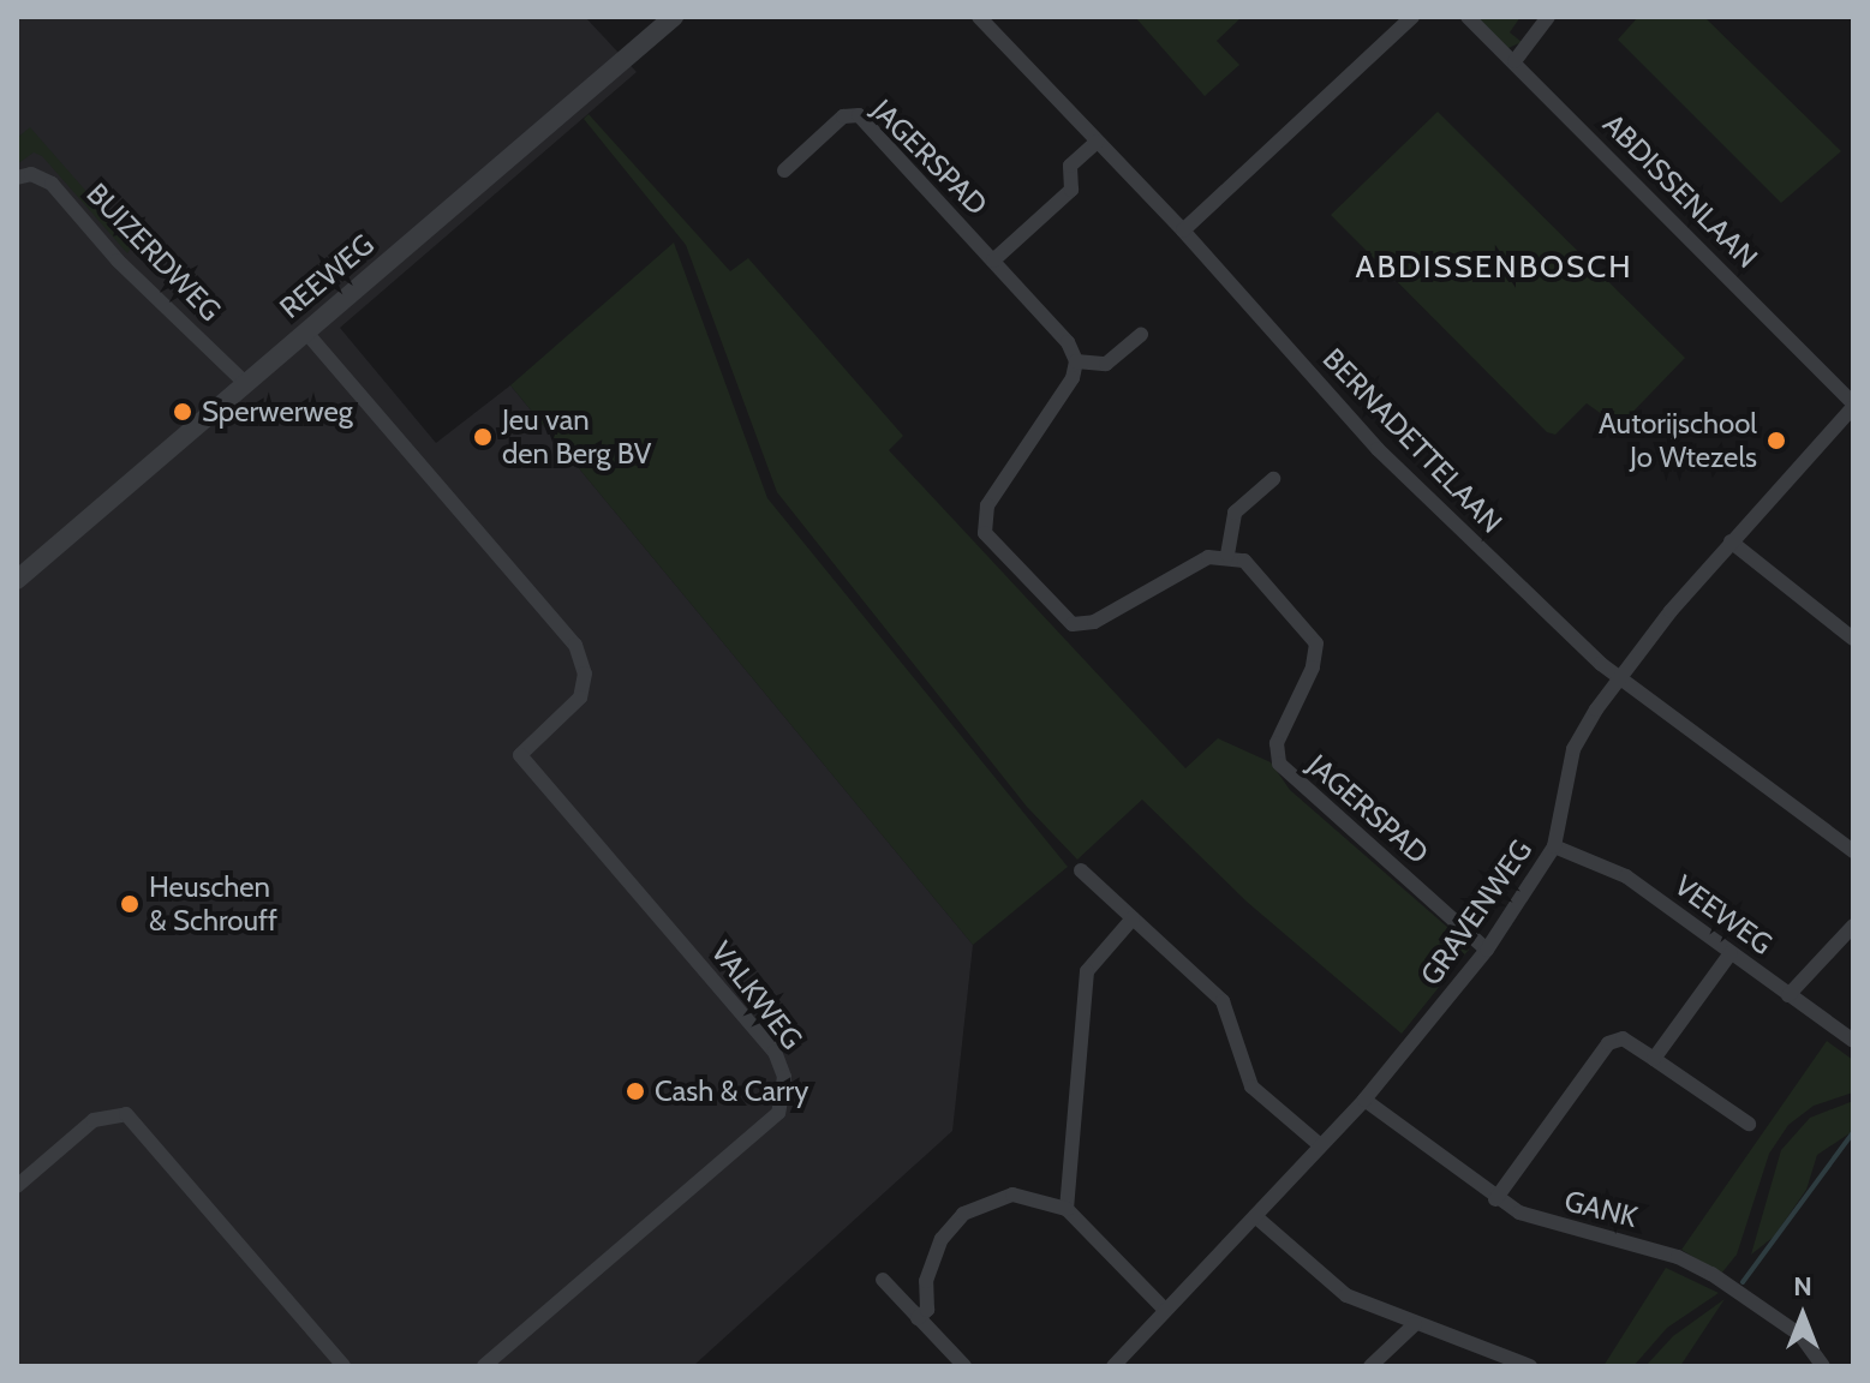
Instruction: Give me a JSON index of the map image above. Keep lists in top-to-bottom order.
{
  "streets": {
    "street": [
      "JAGERSPAD",
      "ABDISSENLAAN",
      "BUIZERDWEG",
      "REEWEG",
      "BERNADETTELAAN",
      "GRAVENWEG",
      "VEEWEG",
      "VALKWEG",
      "GANK"
    ]
  },
  "crossings": [
    ["JAGERSPAD", "GRAVENWEG"],
    ["ABDISSENLAAN", "GRAVENWEG"],
    ["BUIZERDWEG", "REEWEG"],
    ["REEWEG", "VALKWEG"],
    ["BERNADETTELAAN", "GRAVENWEG"],
    ["GRAVENWEG", "VEEWEG"],
    ["GRAVENWEG", "GANK"]
  ],
  "districts": ["ABDISSENBOSCH"],
  "places": [
    "Sperwerweg",
    "Jeu van den Berg BV",
    "Autorijschool Jo Wtezels",
    "Heuschen & Schrouff",
    "Cash & Carry"
  ],
  "north": "top"
}
